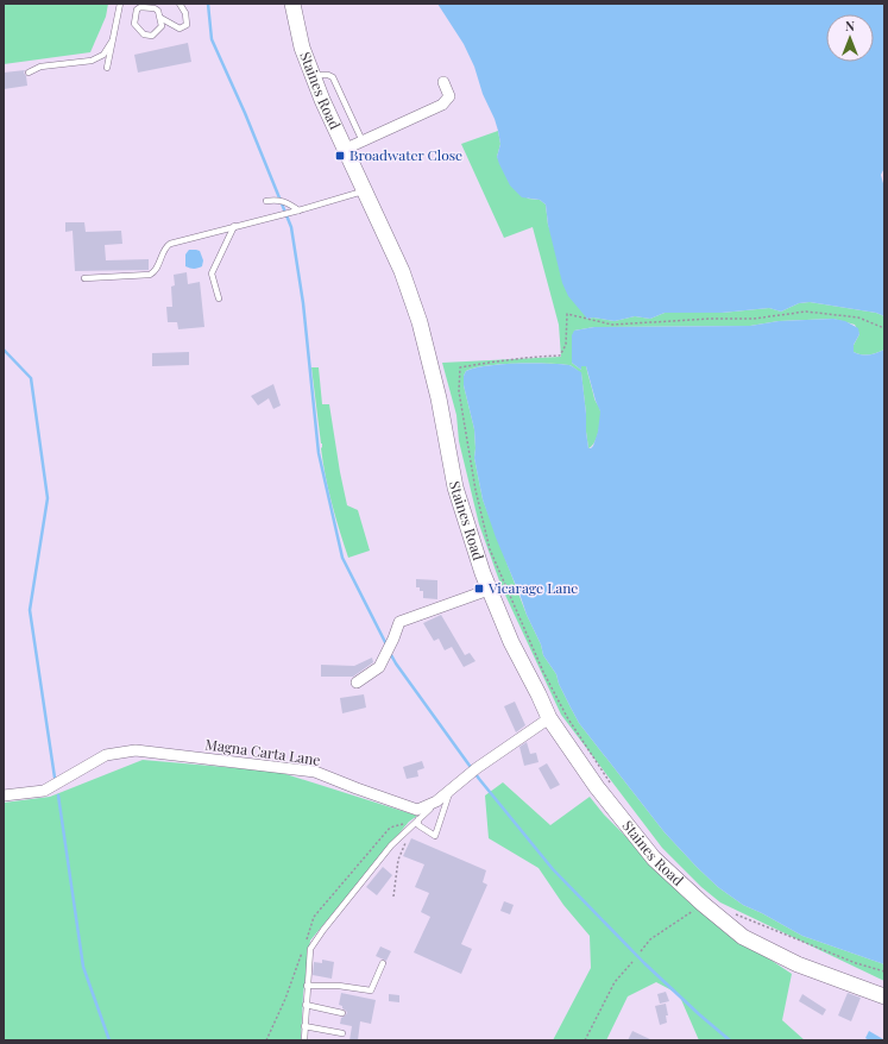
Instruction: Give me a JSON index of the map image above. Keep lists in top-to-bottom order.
{
  "streets": {
    "main road": ["Staines Road"],
    "street": ["Magna Carta Lane"]
  },
  "crossings": [
    ["Staines Road", "Magna Carta Lane"]
  ],
  "places": {
    "transit": ["Broadwater Close", "Vicarage Lane"]
  },
  "north": "top"
}
